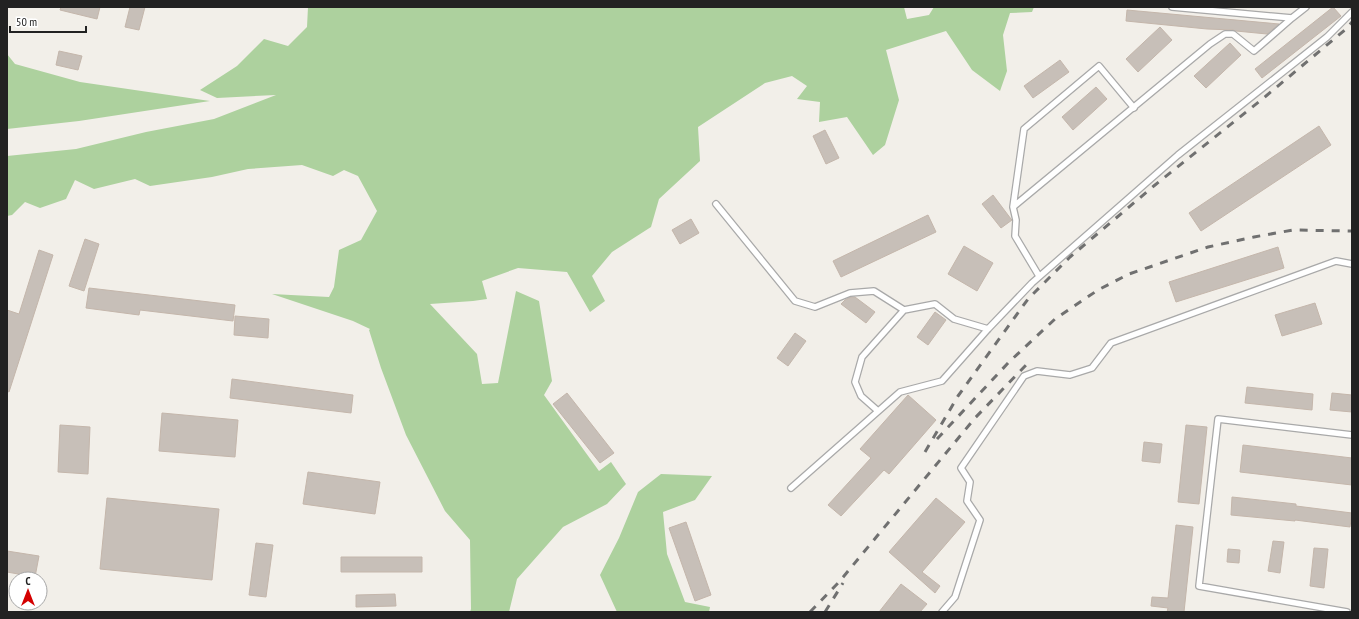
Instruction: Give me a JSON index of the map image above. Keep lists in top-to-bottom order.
{
  "scale_bar": "50 m",
  "north": "top"
}
